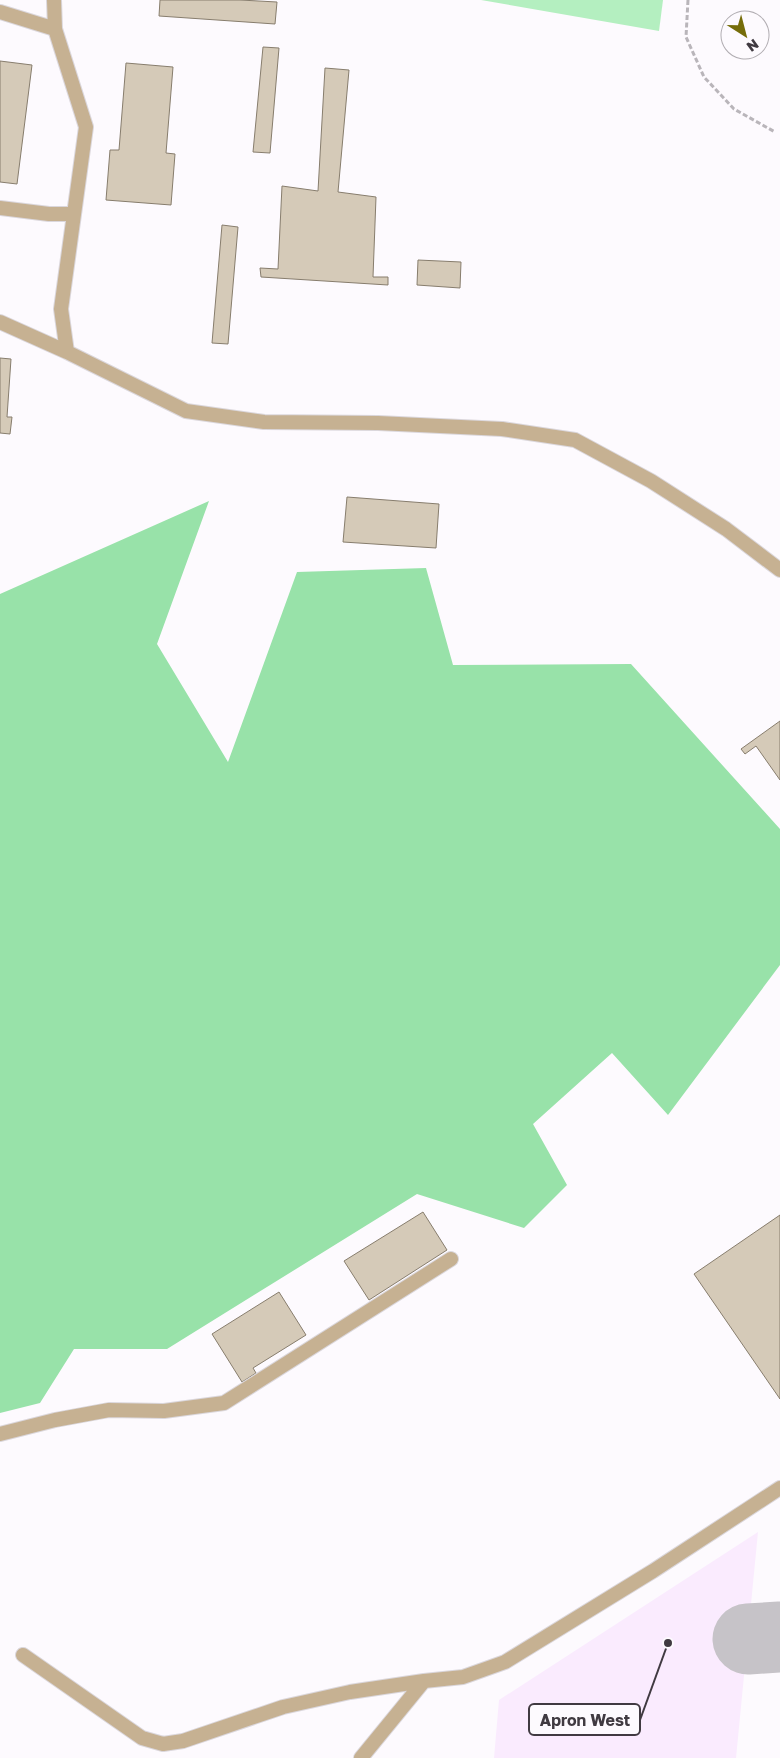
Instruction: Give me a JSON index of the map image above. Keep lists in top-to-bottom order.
{
  "places": ["Apron West"],
  "north": "bottom right"
}
